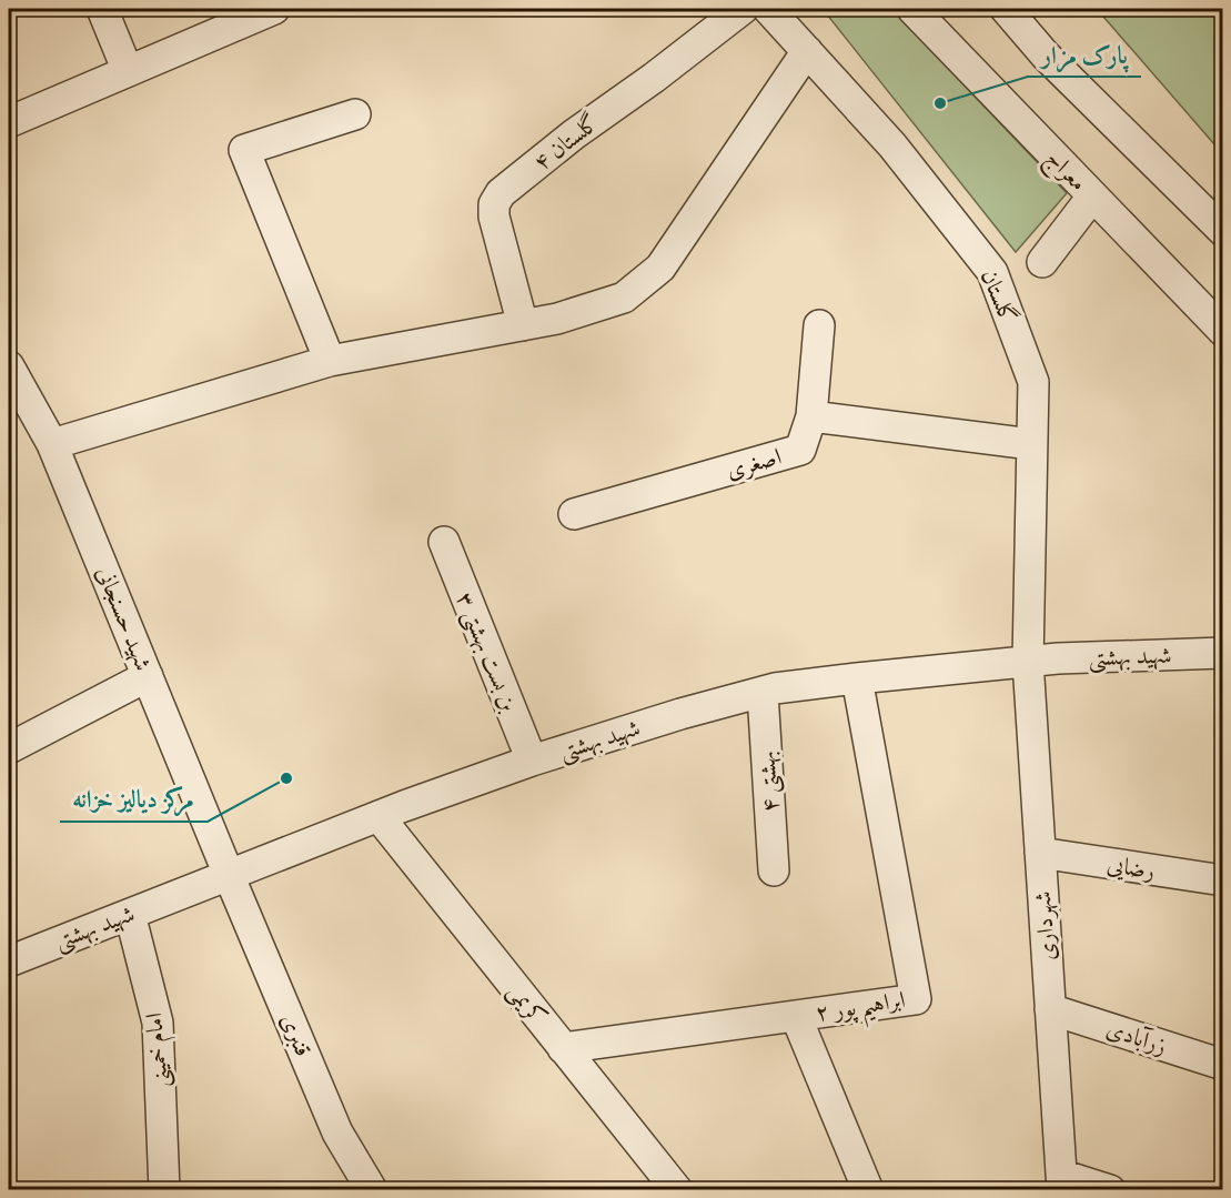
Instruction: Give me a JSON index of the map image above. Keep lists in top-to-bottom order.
{
  "streets": {
    "street": [
      "گلستان ۴",
      "معراج",
      "گلستان",
      "اصغری",
      "شهید حسنجانی",
      "بن بست بهشتی ۳",
      "شهید بهشتی",
      "بهشتی ۴",
      "رضایی",
      "شهرداری",
      "کریمی",
      "ابراهیم پور ۲",
      "قنبری",
      "زرآبادی",
      "امام خمینی"
    ]
  },
  "crossings": [
    ["گلستان", "شهید بهشتی"],
    ["گلستان", "شهرداری"],
    ["شهید حسنجانی", "شهید بهشتی"],
    ["شهید حسنجانی", "قنبری"],
    ["بن بست بهشتی ۳", "شهید بهشتی"],
    ["شهید بهشتی", "بهشتی ۴"],
    ["شهید بهشتی", "شهرداری"],
    ["شهید بهشتی", "کریمی"],
    ["شهید بهشتی", "ابراهیم پور ۲"],
    ["شهید بهشتی", "قنبری"],
    ["شهید بهشتی", "امام خمینی"],
    ["رضایی", "شهرداری"],
    ["شهرداری", "زرآبادی"],
    ["کریمی", "ابراهیم پور ۲"]
  ],
  "places": ["پارک مزار", "مرکز دیالیز خزانه"]
}
